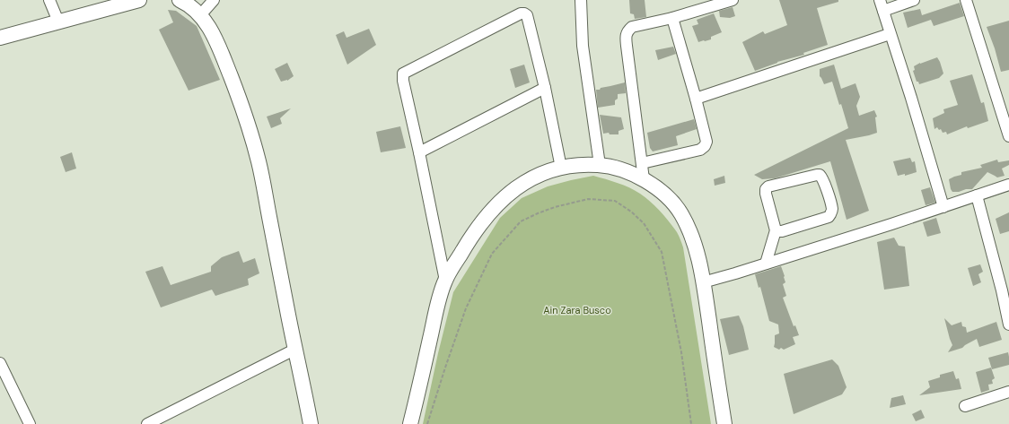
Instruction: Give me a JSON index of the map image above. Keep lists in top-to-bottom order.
{
  "parks": ["Ain Zara Busco"]
}
